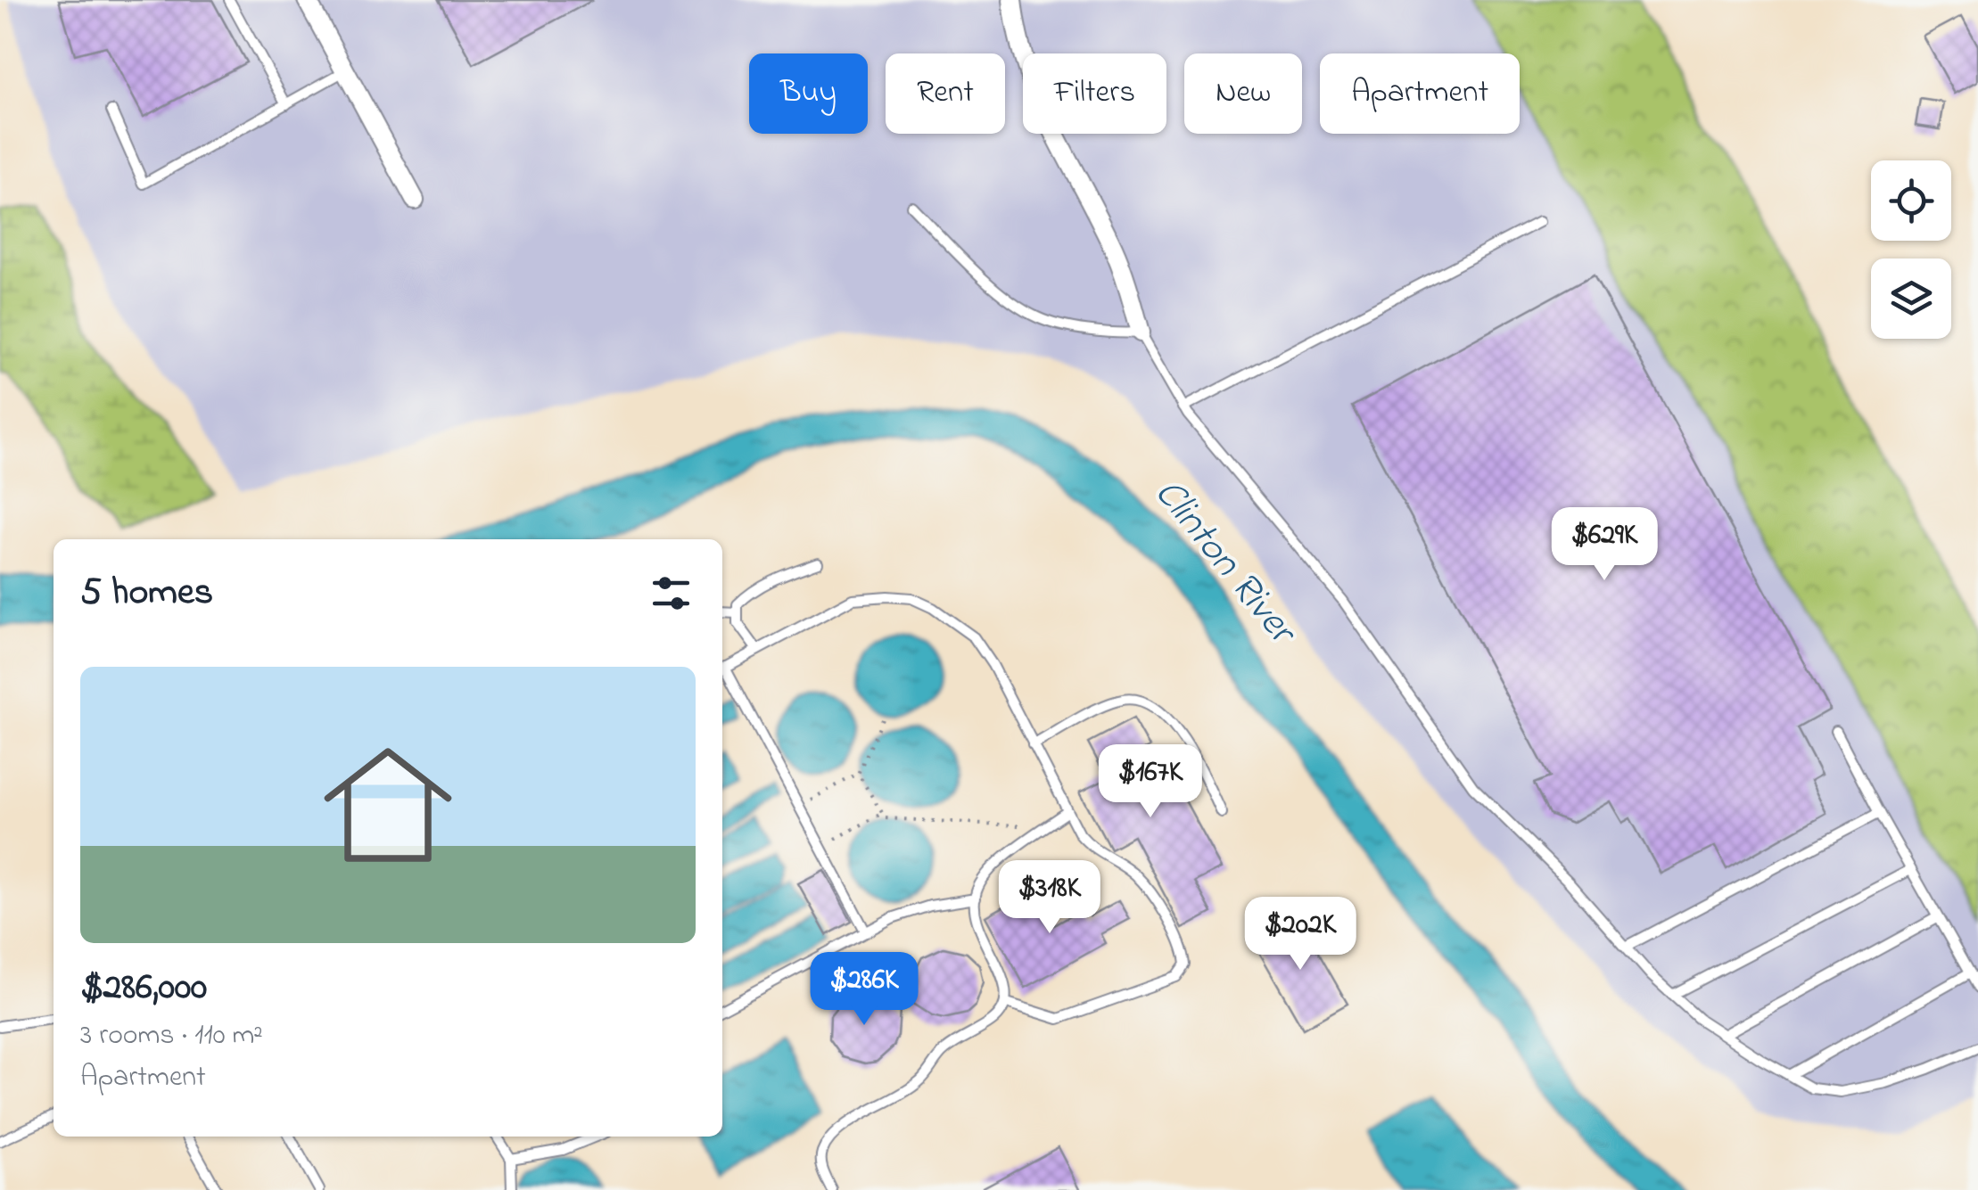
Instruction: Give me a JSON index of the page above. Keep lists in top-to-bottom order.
{
  "water": ["Clinton River"],
  "page": {
    "chip": [
      "Buy",
      "Rent",
      "Filters",
      "New",
      "Apartment"
    ],
    "price": [
      "$629K",
      "$167K",
      "$318K",
      "$202K",
      "$286K"
    ],
    "heading": "5 homes",
    "list": [
      {
        "name": "$286,000",
        "note": "3 rooms · 110 m² · Apartment"
      }
    ]
  }
}
